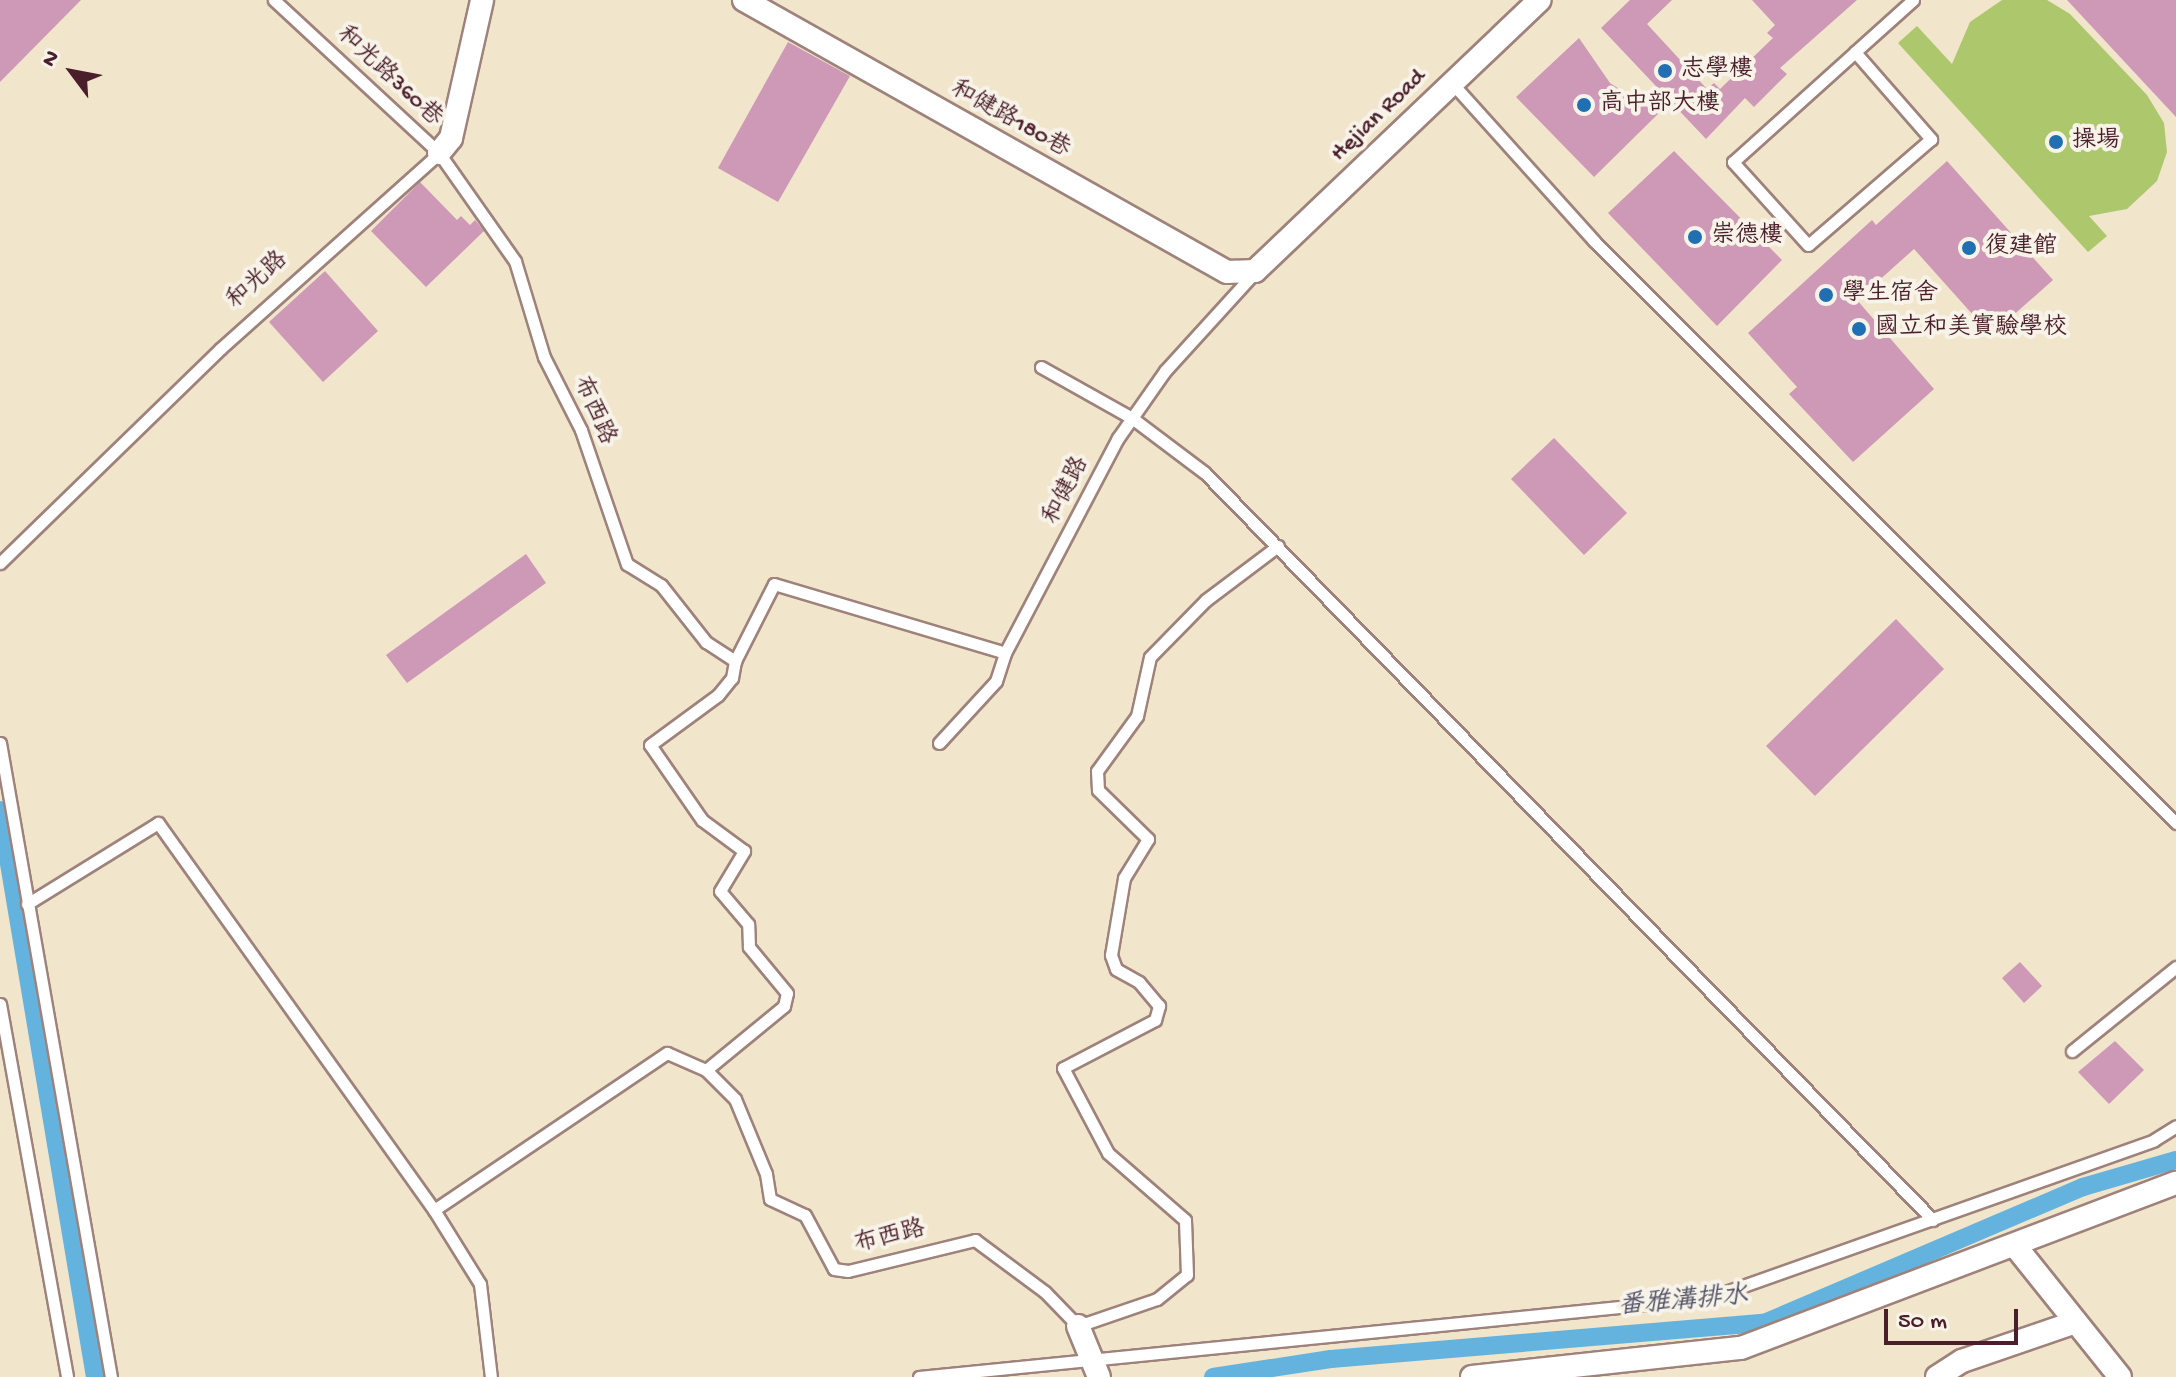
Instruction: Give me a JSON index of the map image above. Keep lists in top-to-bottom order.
{
  "streets": {
    "street": ["Hejian Road", "和健路180巷", "和光路"],
    "lane": ["和光路360巷", "布西路", "和健路"]
  },
  "crossings": [
    ["和光路360巷", "和光路"],
    ["和光路360巷", "布西路"],
    ["Hejian Road", "和健路180巷"],
    ["Hejian Road", "和健路"],
    ["和健路180巷", "和健路"],
    ["和光路", "布西路"]
  ],
  "water": ["番雅溝排水"],
  "places": [
    "志學樓",
    "高中部大樓",
    "操場",
    "崇德樓",
    "復建館",
    "學生宿舍",
    "國立和美實驗學校"
  ],
  "scale_bar": "50 m",
  "north": "top left"
}
